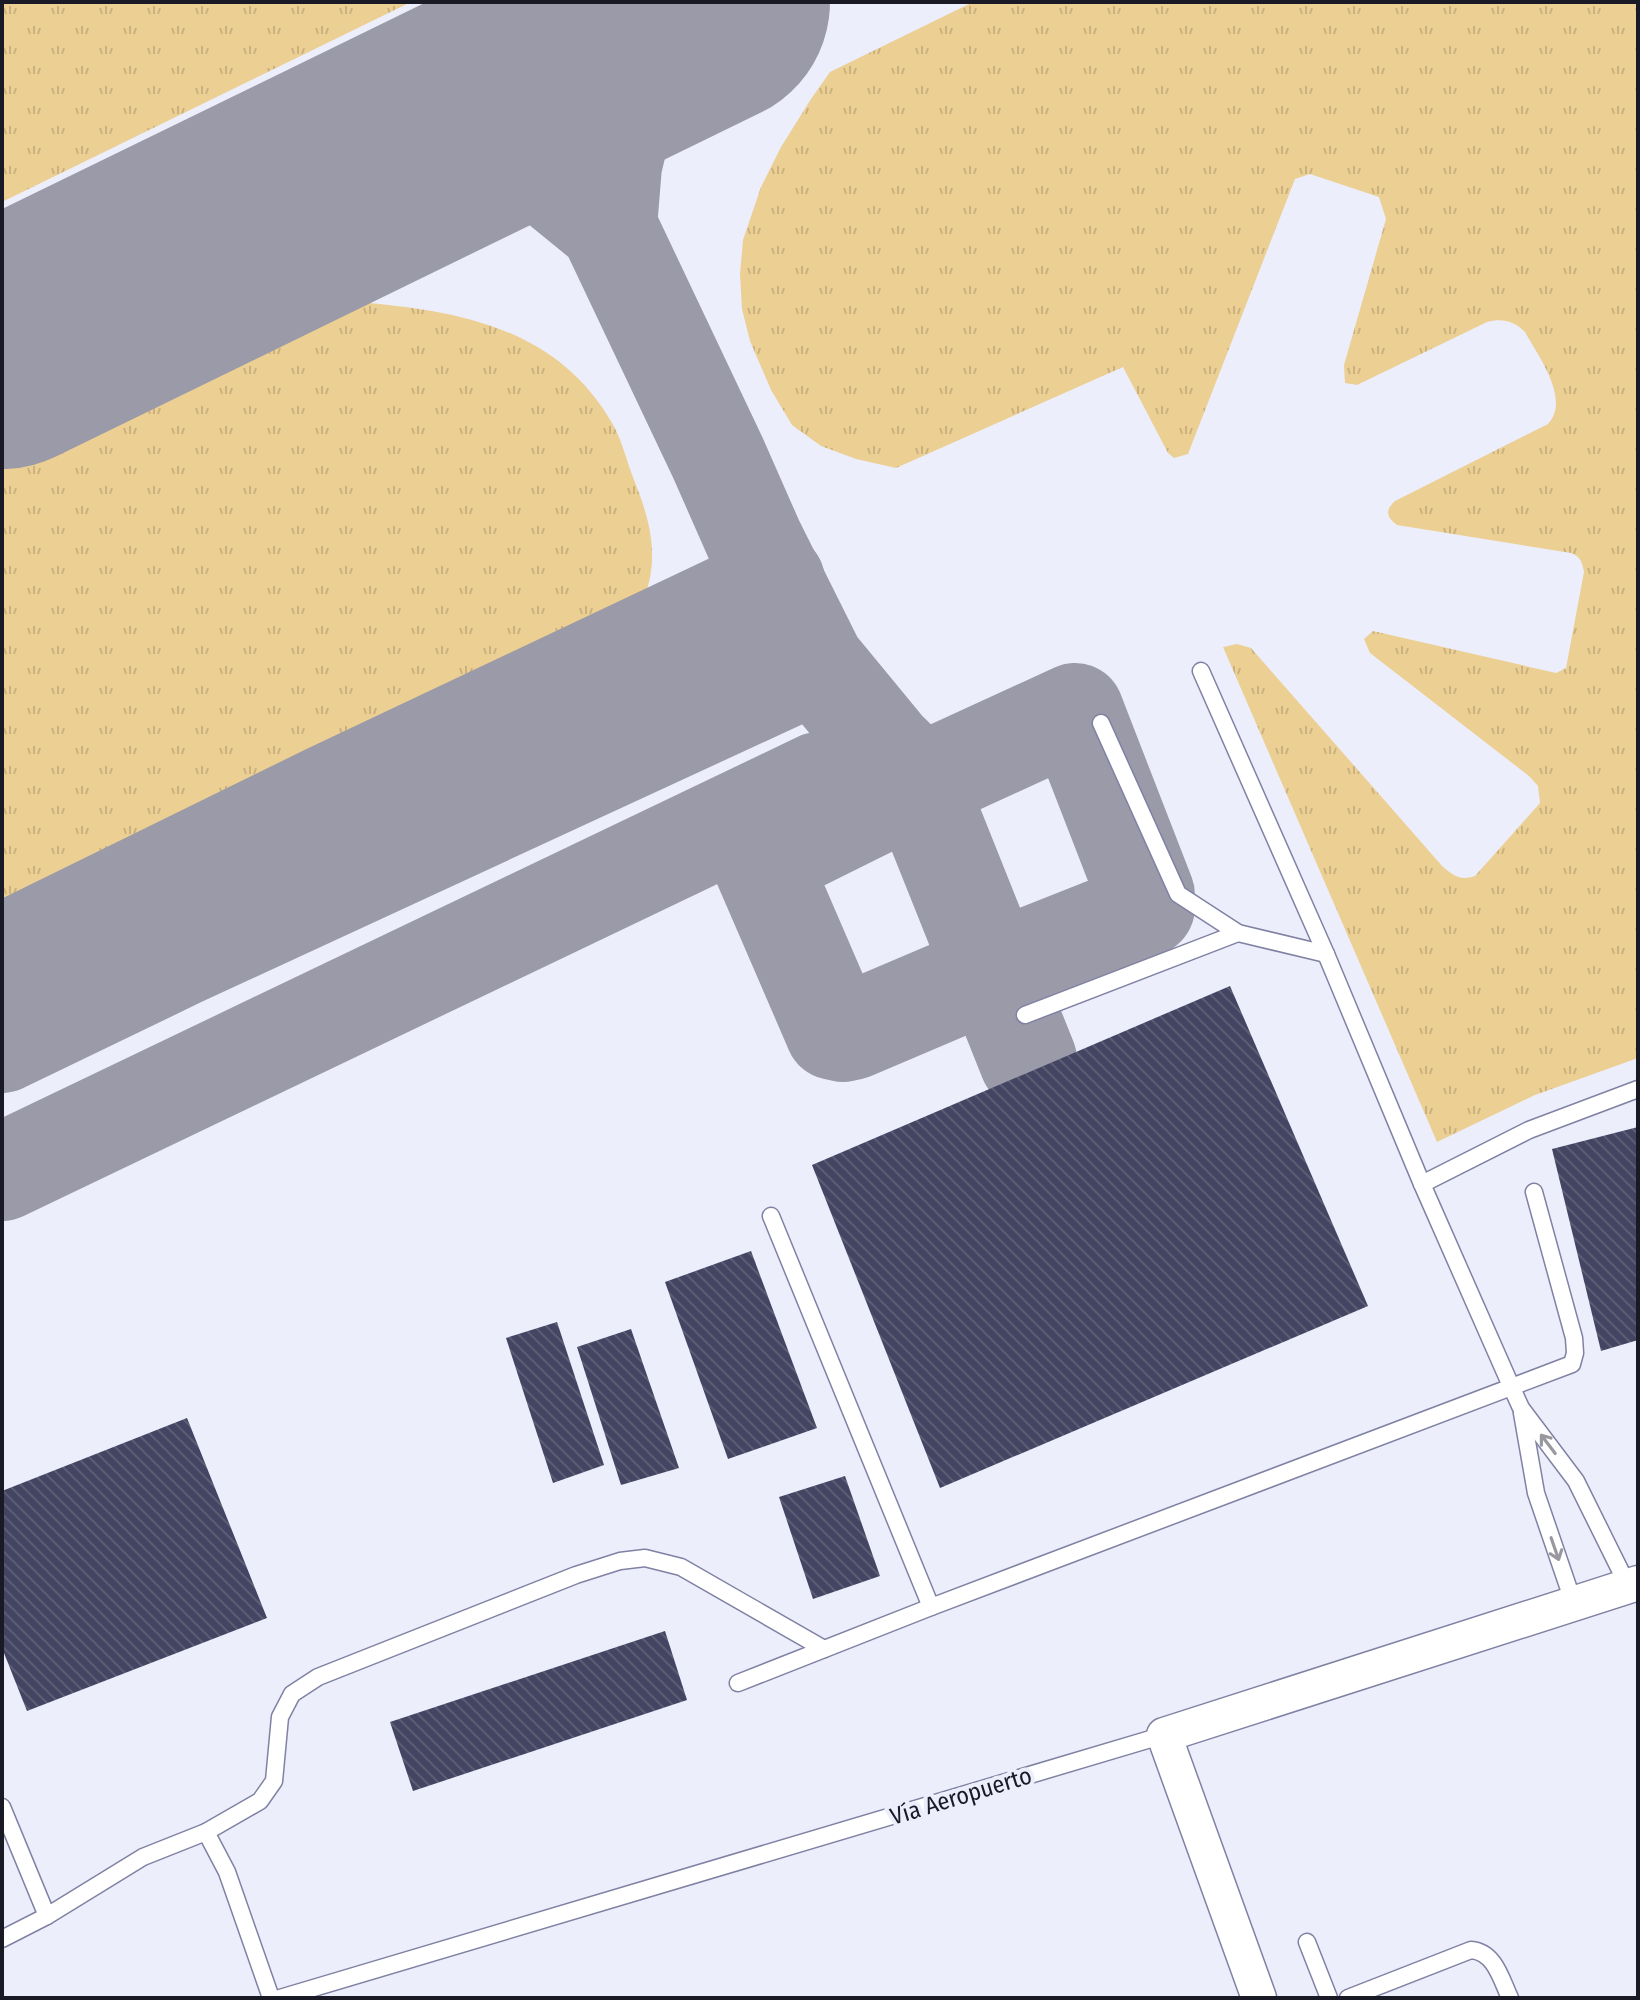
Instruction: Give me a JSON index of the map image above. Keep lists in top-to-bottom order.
{
  "streets": {
    "street": ["Vía Aeropuerto"]
  }
}
